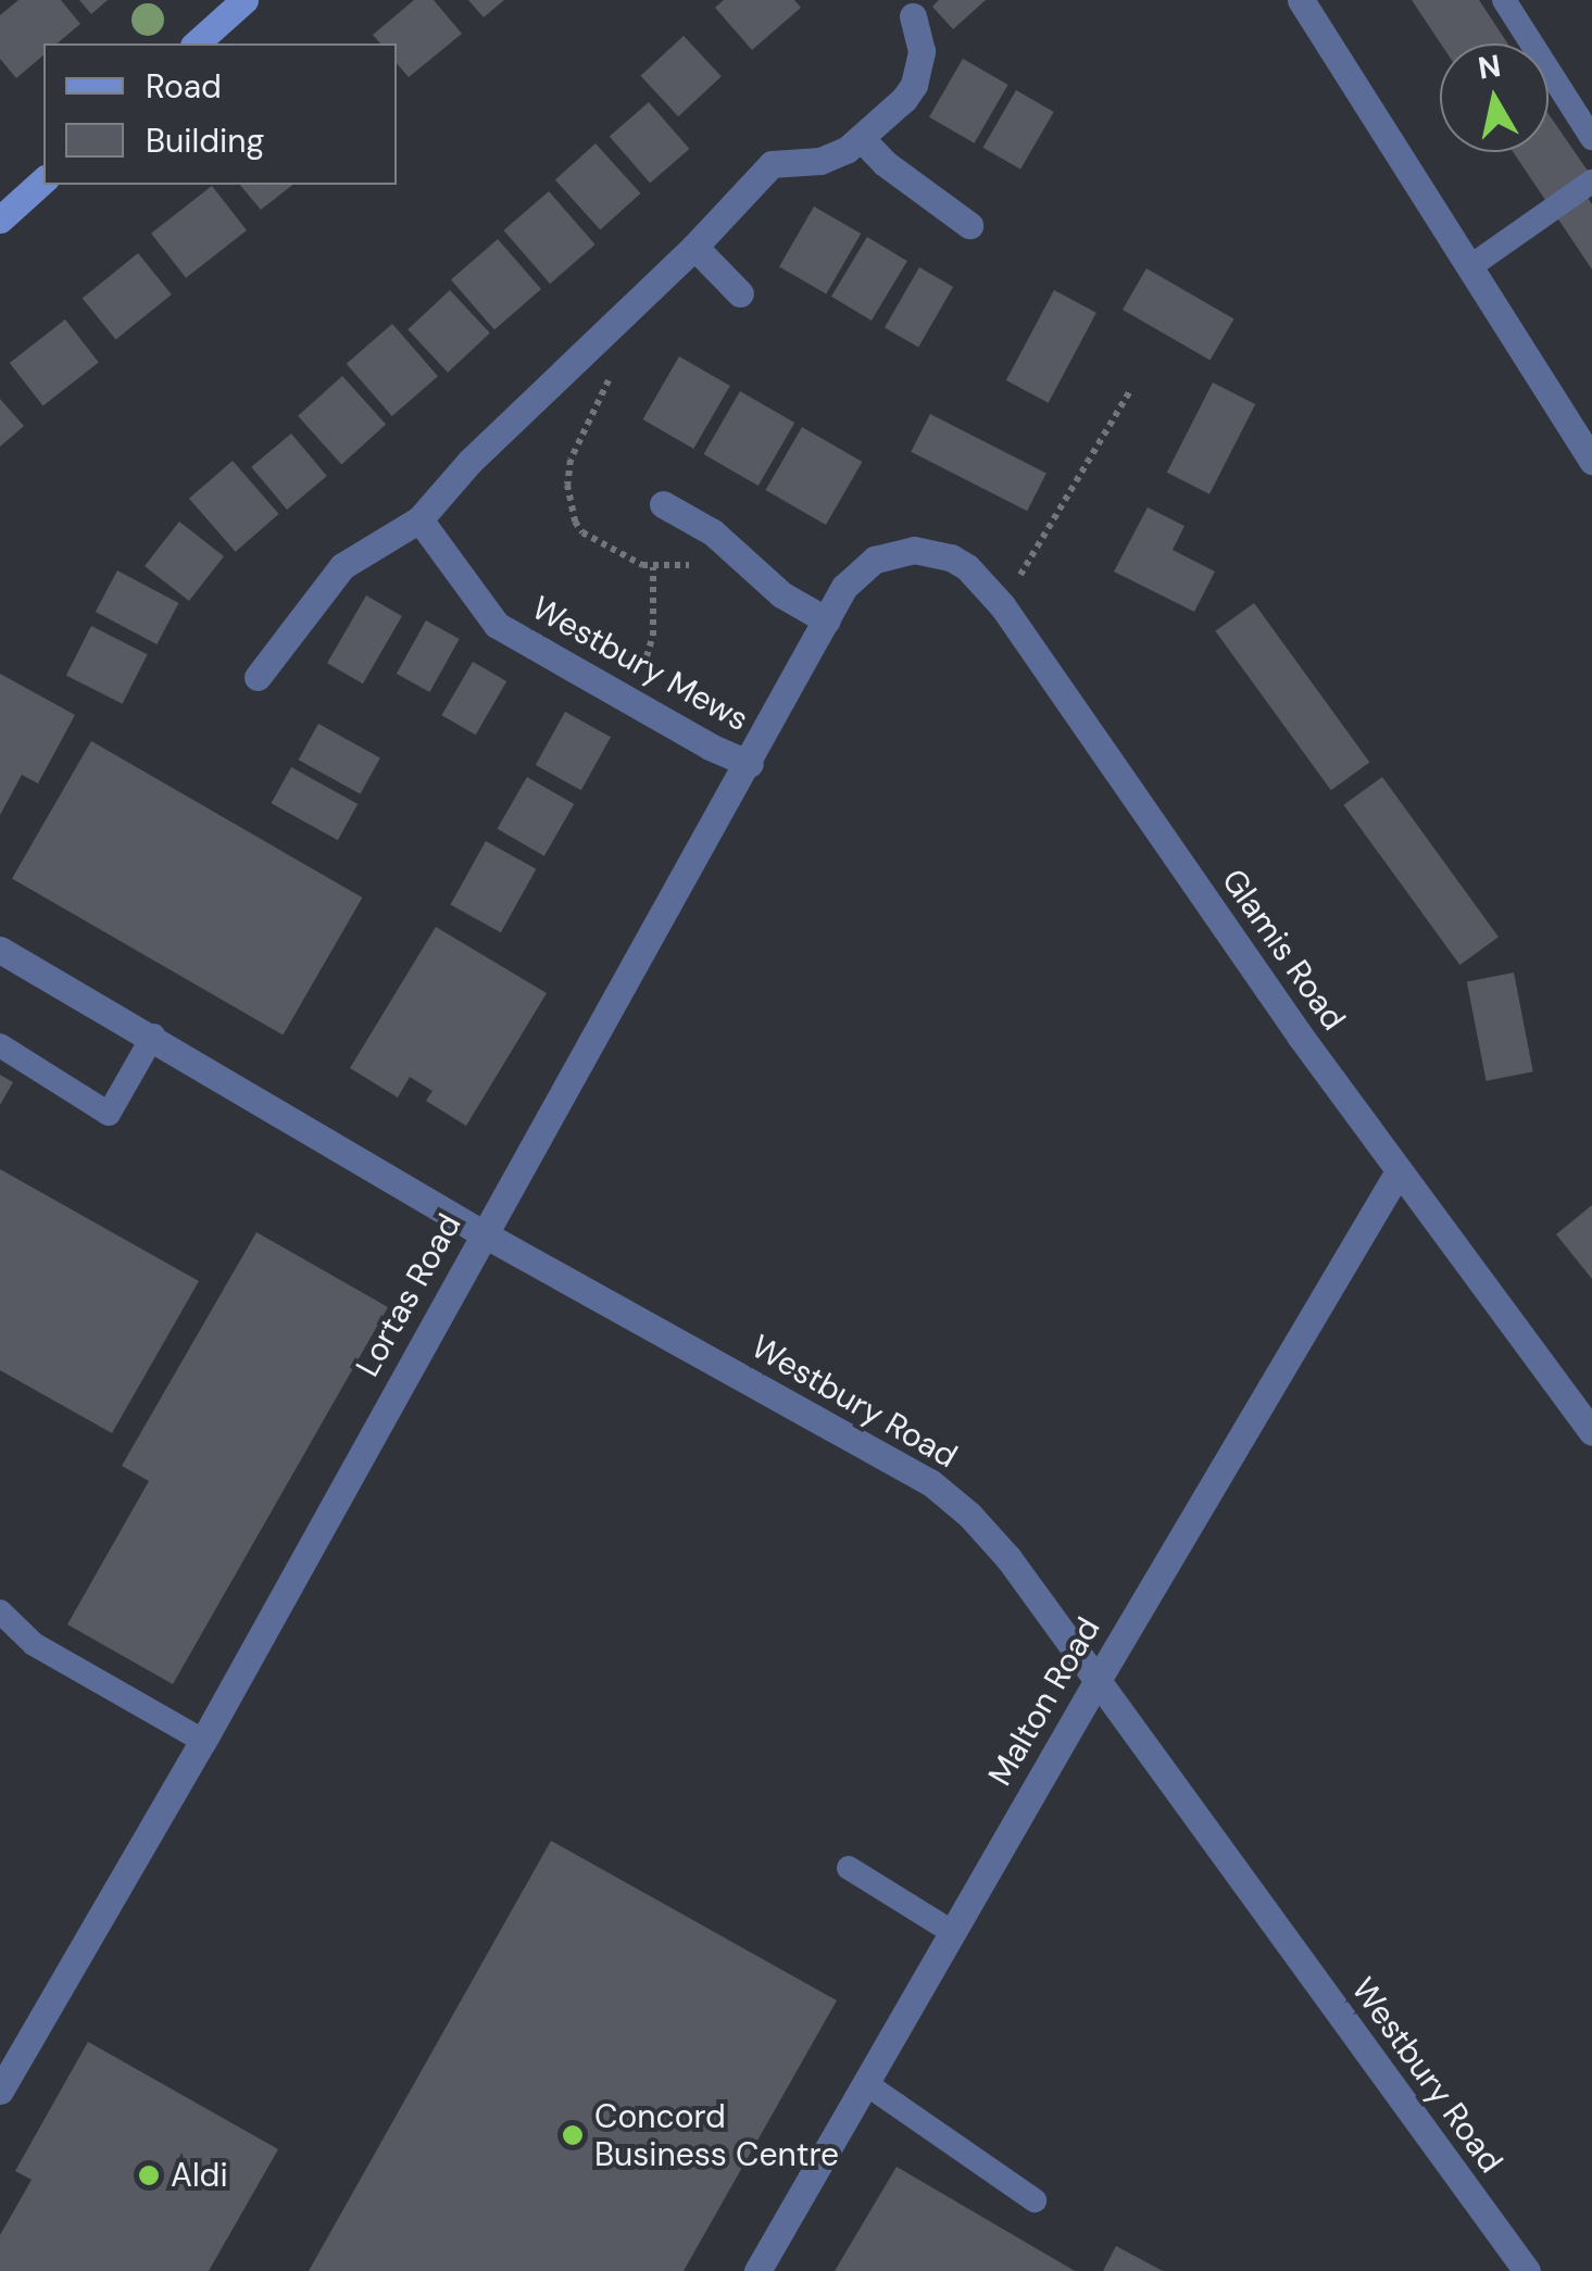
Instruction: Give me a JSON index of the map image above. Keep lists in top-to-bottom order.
{
  "streets": {
    "street": [
      "Westbury Mews",
      "Glamis Road",
      "Lortas Road",
      "Westbury Road",
      "Malton Road"
    ]
  },
  "crossings": [
    ["Westbury Mews", "Lortas Road"],
    ["Glamis Road", "Lortas Road"],
    ["Glamis Road", "Malton Road"],
    ["Lortas Road", "Westbury Road"],
    ["Westbury Road", "Malton Road"]
  ],
  "places": ["Concord Business Centre", "Aldi"],
  "legend": ["Road", "Building"],
  "north": "top"
}
